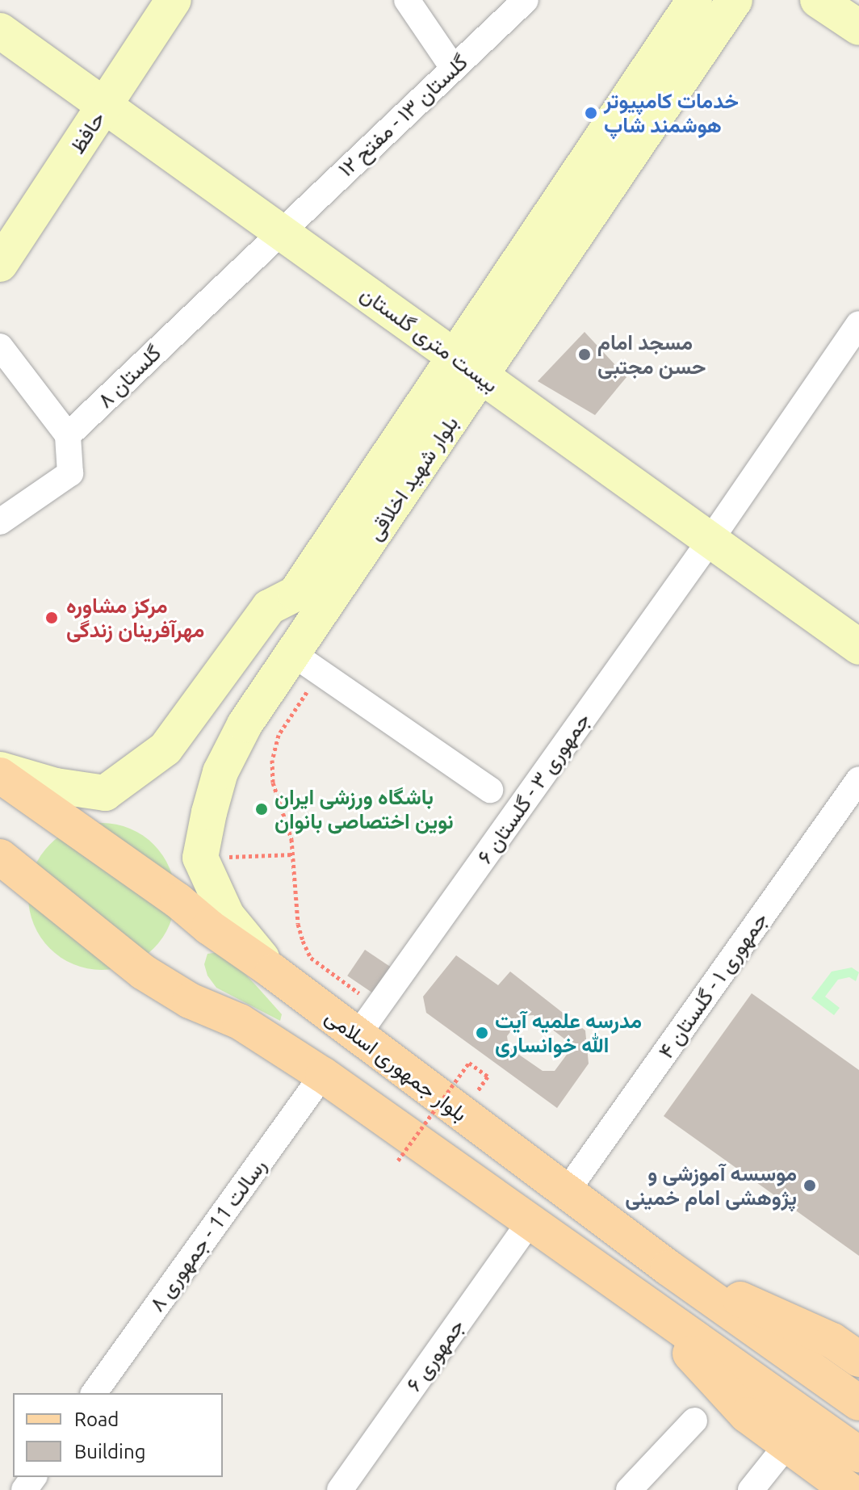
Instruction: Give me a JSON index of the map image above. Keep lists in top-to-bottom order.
{
  "streets": {
    "main road": [
      "حافظ",
      "بیست متری گلستان",
      "بلوار شهید اخلاقی",
      "بلوار جمهوری اسلامی"
    ],
    "street": [
      "گلستان ۱۳ - مفتح ۱۲",
      "گلستان ۸",
      "جمهوری ۳ - گلستان ۶",
      "جمهوری ۱ - گلستان ۴",
      "رسالت 11 - جمهوری ۸",
      "جمهوری ۶"
    ]
  },
  "crossings": [
    ["گلستان ۱۳ - مفتح ۱۲", "بیست متری گلستان"],
    ["گلستان ۱۳ - مفتح ۱۲", "گلستان ۸"],
    ["حافظ", "بیست متری گلستان"],
    ["بیست متری گلستان", "گلستان ۸"],
    ["بیست متری گلستان", "بلوار شهید اخلاقی"],
    ["بیست متری گلستان", "جمهوری ۳ - گلستان ۶"],
    ["جمهوری ۳ - گلستان ۶", "بلوار جمهوری اسلامی"],
    ["جمهوری ۱ - گلستان ۴", "بلوار جمهوری اسلامی"]
  ],
  "places": [
    "خدمات کامپیوتر هوشمند شاپ",
    "مسجد امام حسن مجتبی",
    "مرکز مشاوره مهرآفرینان زندگی",
    "باشگاه ورزشی ایران نوین اختصاصی بانوان",
    "مدرسه علمیه آیت الله خوانساری",
    "موسسه آموزشی و پژوهشی امام خمینی"
  ],
  "legend": ["Road", "Building"]
}
